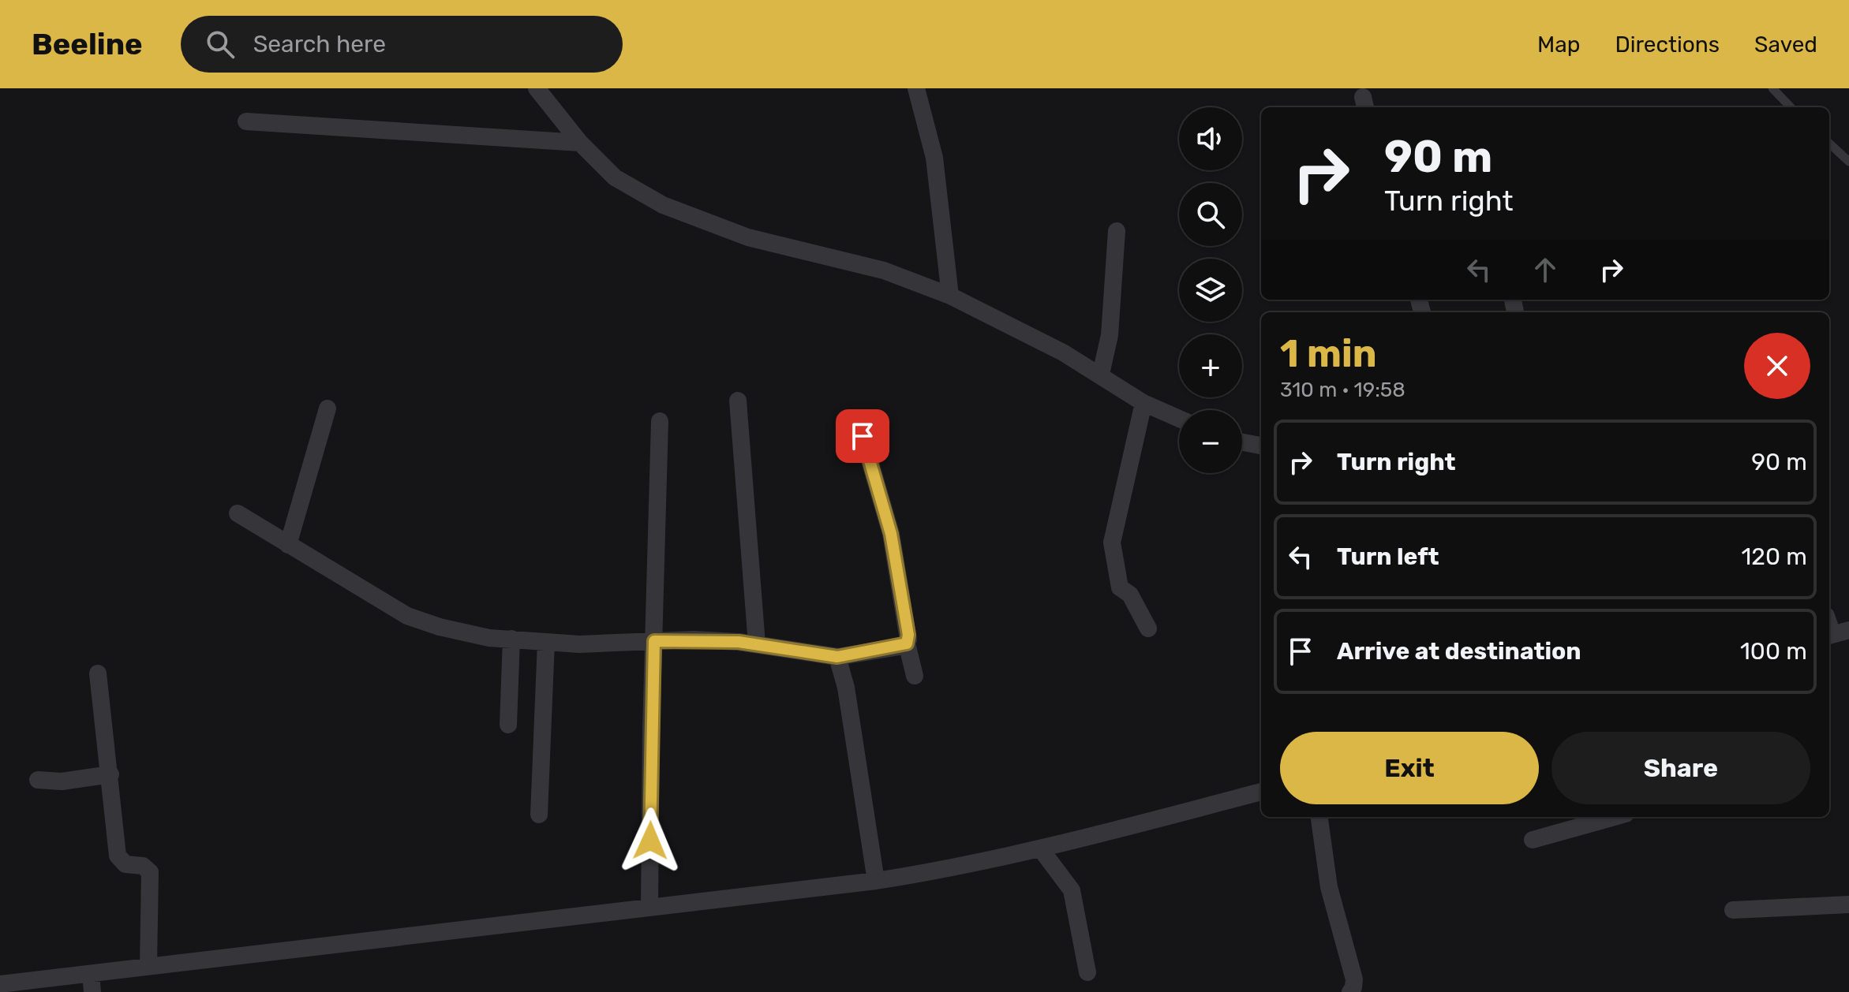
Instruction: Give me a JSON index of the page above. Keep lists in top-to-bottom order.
{
  "page": {
    "header": "Beeline",
    "search": "Search here",
    "nav": ["Map", "Directions", "Saved"],
    "map_buttons": ["+", "−"],
    "turn": ["90 m", "Turn right"],
    "heading": ["1 min", "310 m · 19:58"],
    "list": [
      {
        "name": "Turn right",
        "value": "90 m"
      },
      {
        "name": "Turn left",
        "value": "120 m"
      },
      {
        "name": "Arrive at destination",
        "value": "100 m"
      }
    ],
    "buttons": ["Exit", "Share"]
  }
}
